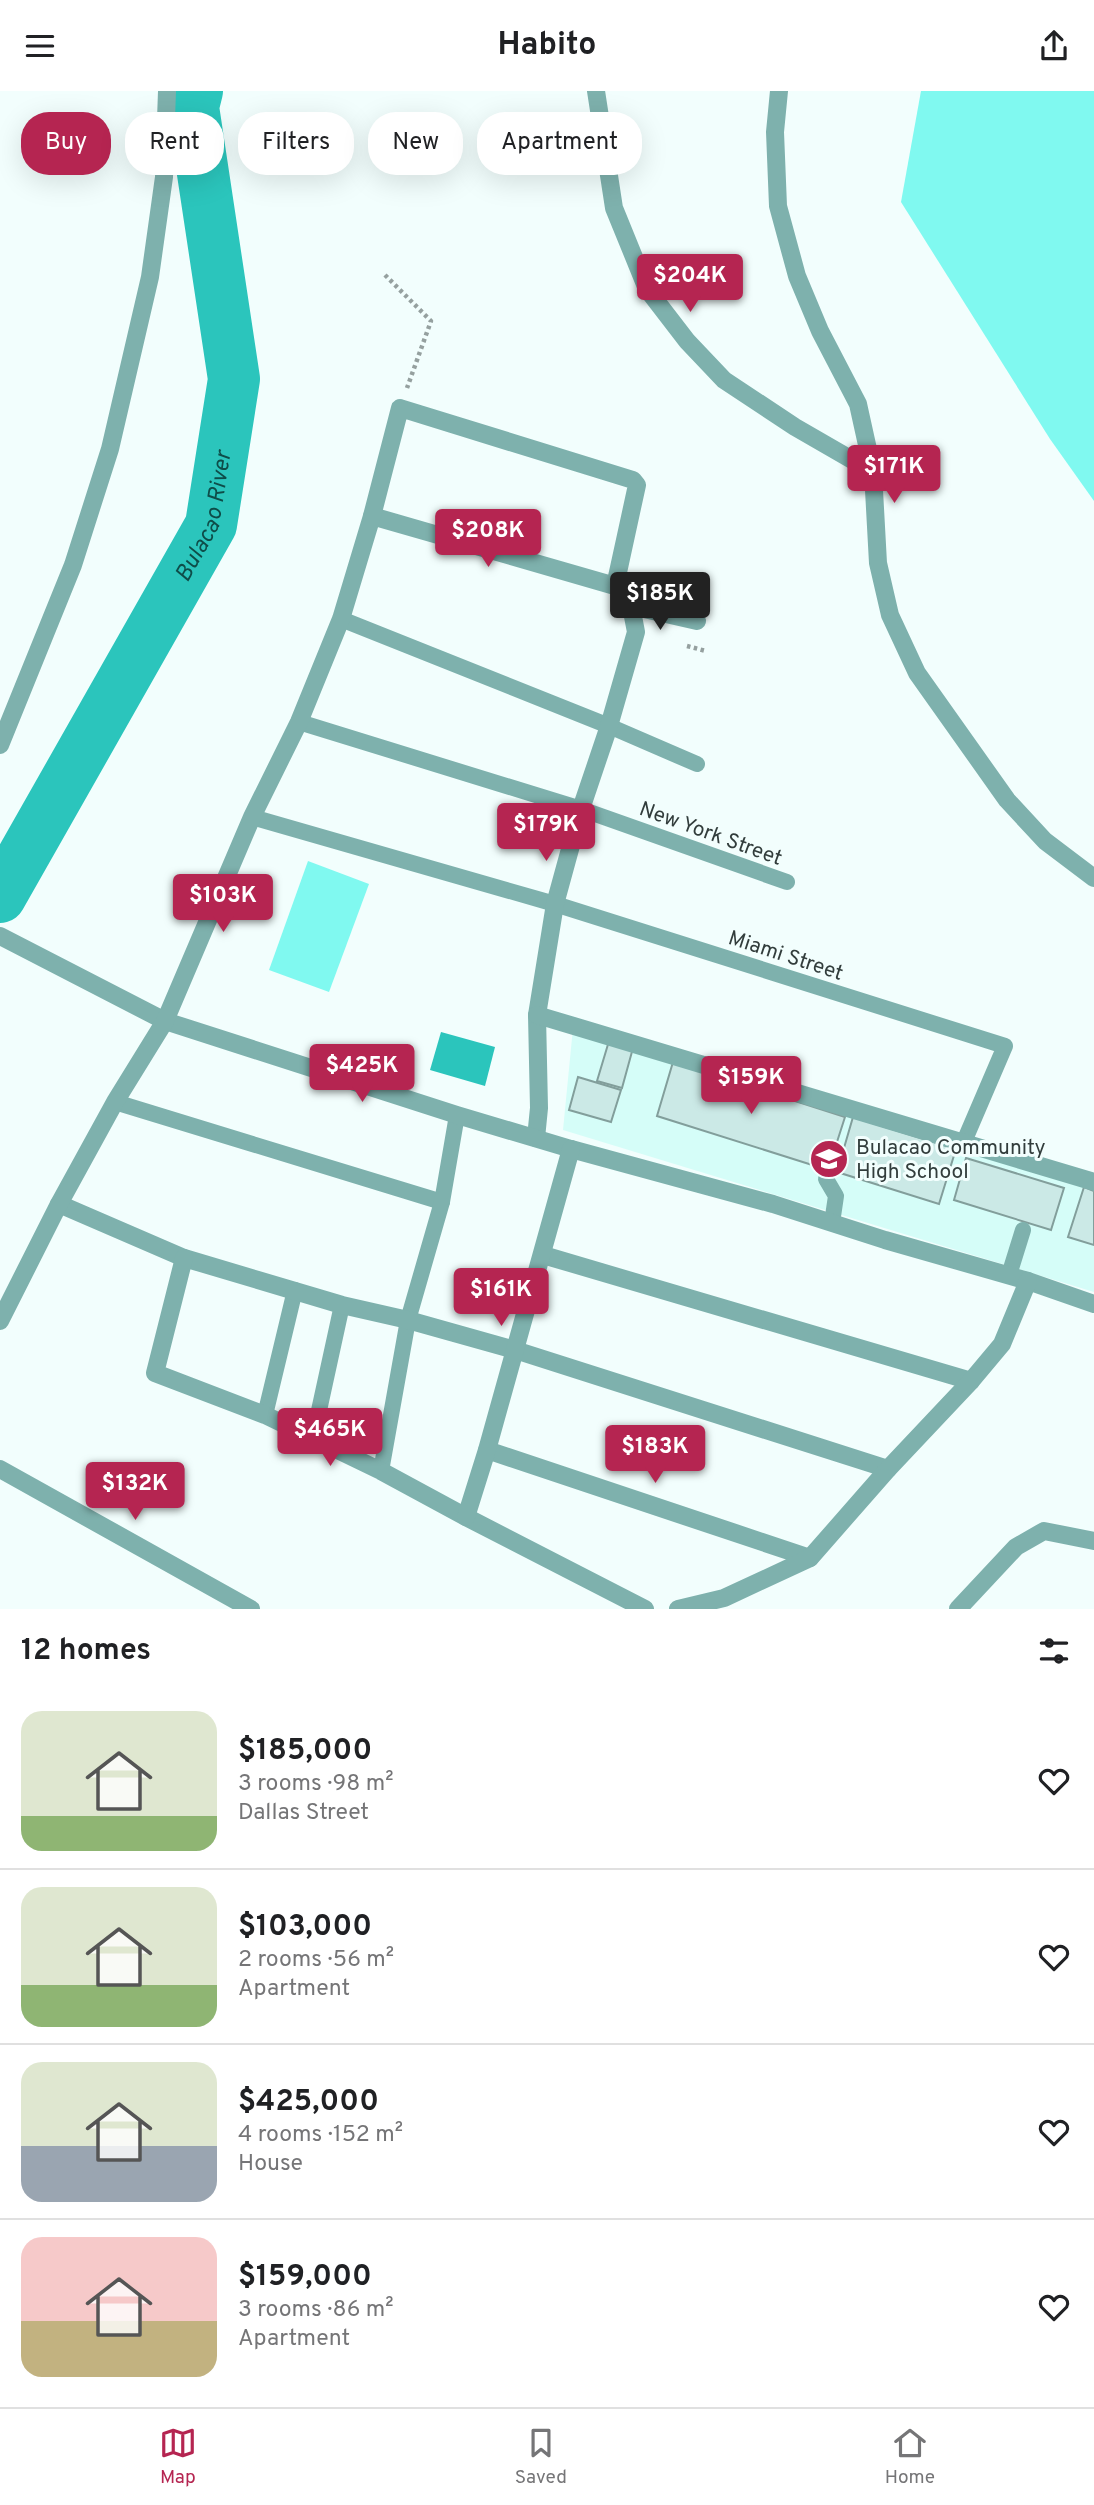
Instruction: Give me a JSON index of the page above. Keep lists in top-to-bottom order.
{
  "streets": {
    "lane": ["New York Street", "Miami Street"]
  },
  "water": ["Bulacao River"],
  "places": {
    "school or university": ["Bulacao Community High School"]
  },
  "page": {
    "header": "Habito",
    "chip": [
      "Buy",
      "Rent",
      "Filters",
      "New",
      "Apartment"
    ],
    "price": [
      "$204K",
      "$171K",
      "$208K",
      "$185K",
      "$179K",
      "$103K",
      "$425K",
      "$159K",
      "$161K",
      "$465K",
      "$183K",
      "$132K"
    ],
    "heading": "12 homes",
    "list": [
      {
        "name": "$185,000",
        "note": "3 rooms · 98 m² · Dallas Street"
      },
      {
        "name": "$103,000",
        "note": "2 rooms · 56 m² · Apartment"
      },
      {
        "name": "$425,000",
        "note": "4 rooms · 152 m² · House"
      },
      {
        "name": "$159,000",
        "note": "3 rooms · 86 m² · Apartment"
      }
    ],
    "tabs": ["Map", "Saved", "Home"]
  }
}
